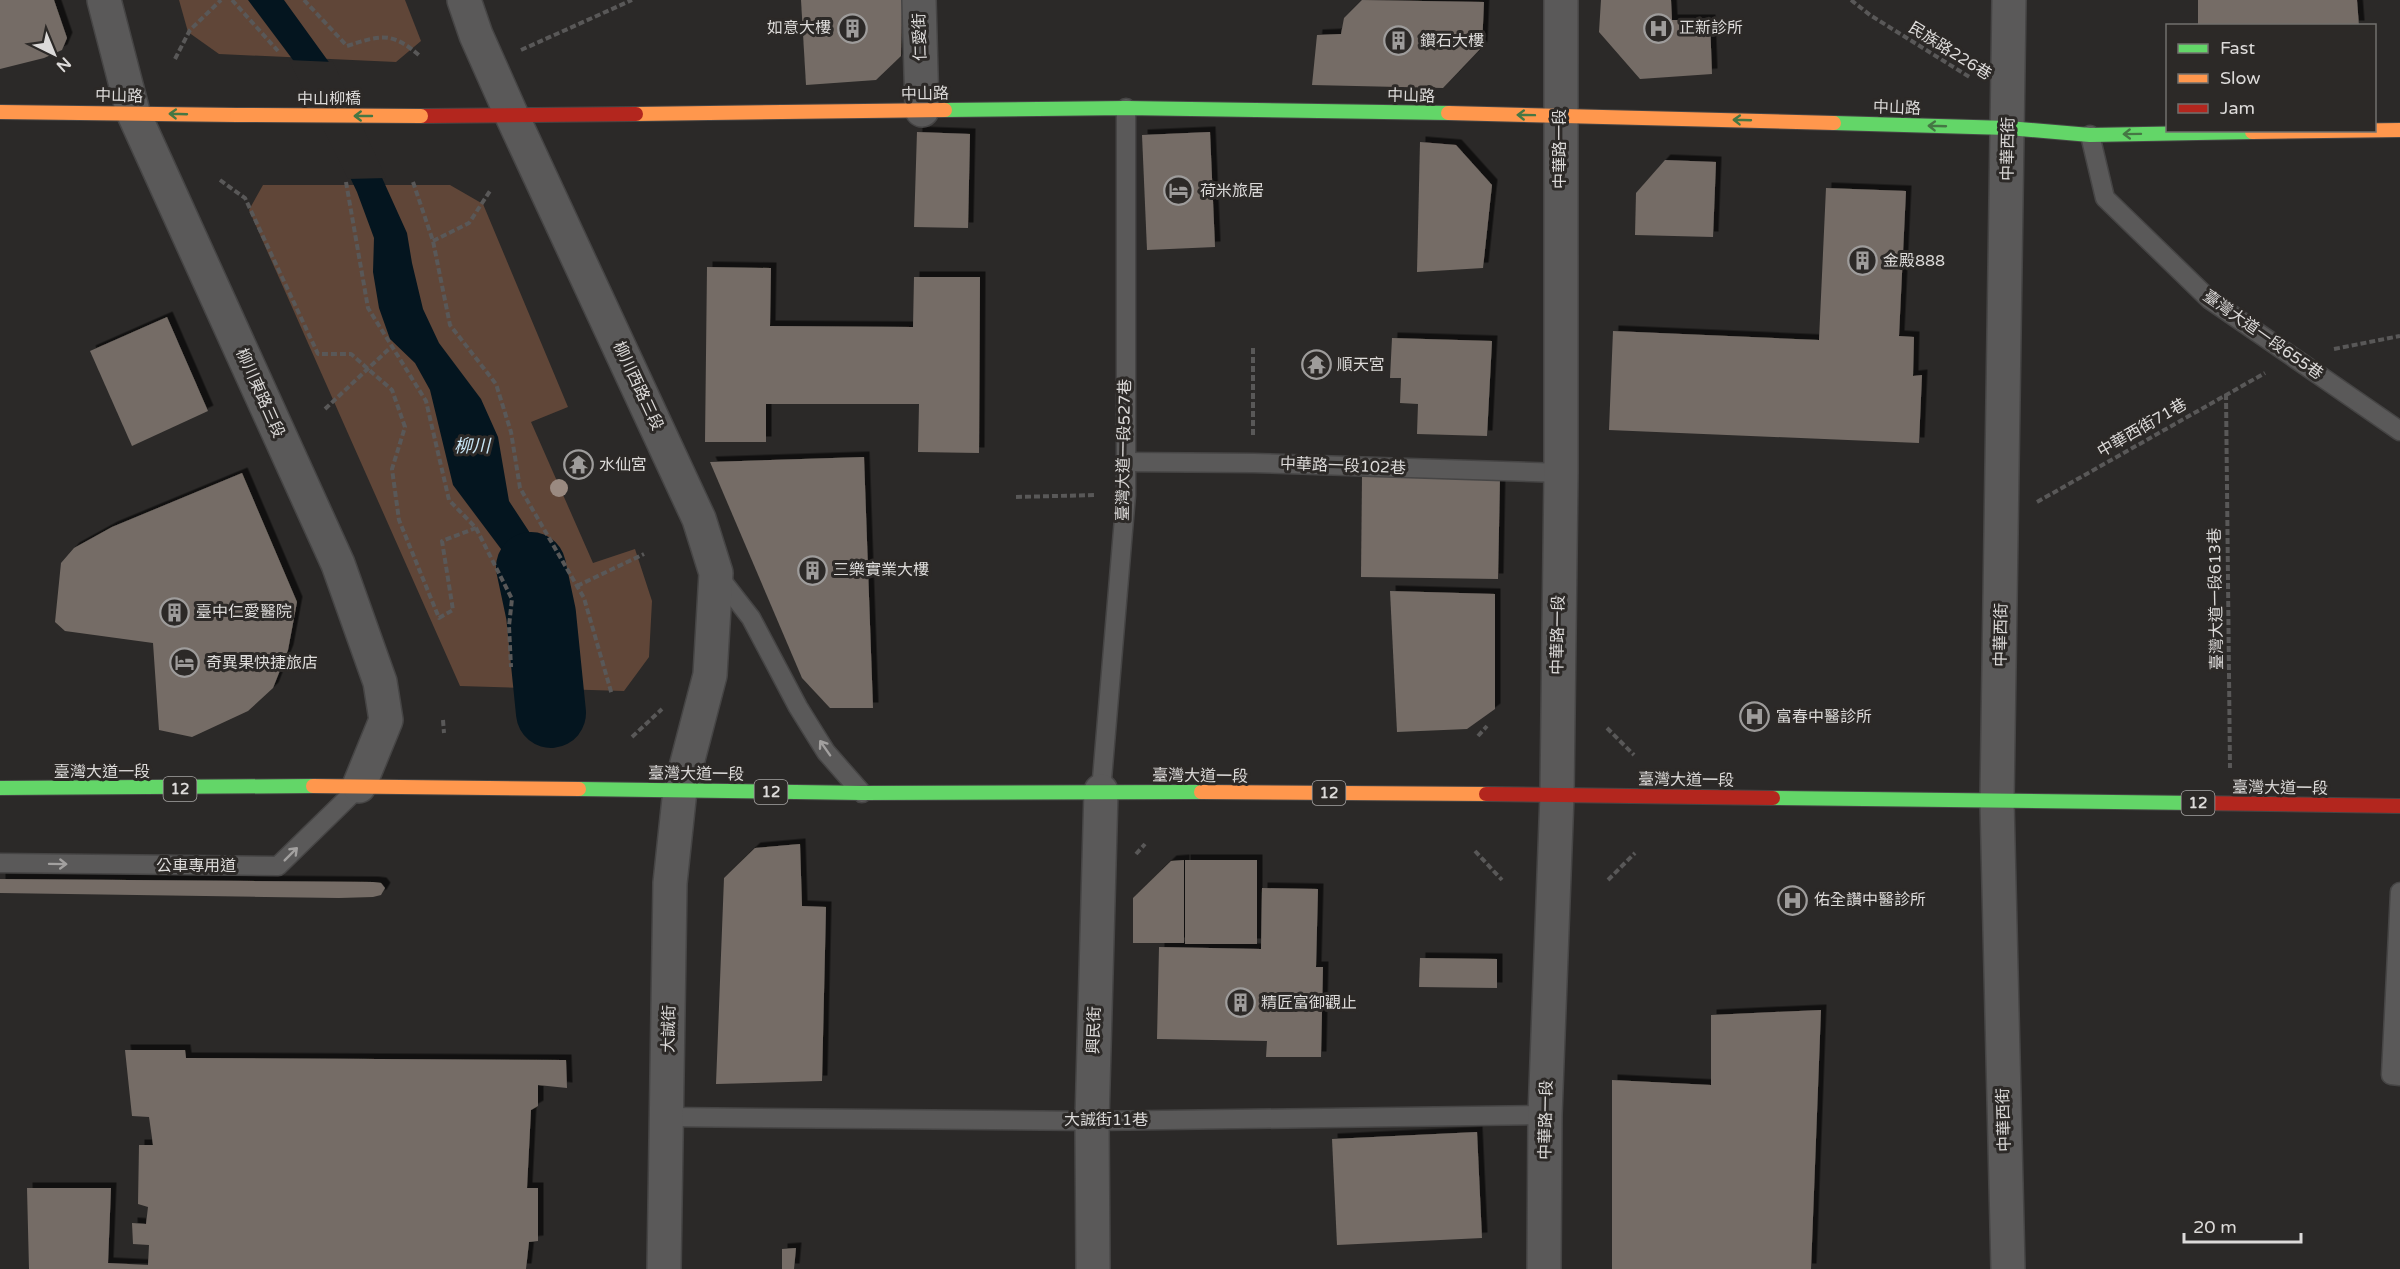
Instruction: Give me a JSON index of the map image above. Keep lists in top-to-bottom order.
{
  "streets": {
    "street": [
      "仁愛街",
      "中山路",
      "中山柳橋",
      "中華路一段",
      "中華西街",
      "柳川西路三段",
      "柳川東路三段",
      "臺灣大道一段",
      "12",
      "大誠街",
      "興民街"
    ],
    "lane": [
      "臺灣大道一段655巷",
      "臺灣大道一段527巷",
      "中華路一段102巷",
      "公車專用道",
      "大誠街11巷"
    ],
    "path": ["民族路226巷", "中華西街71巷", "臺灣大道一段613巷"]
  },
  "crossings": [
    ["仁愛街", "中山路"],
    ["民族路226巷", "中山路"],
    ["民族路226巷", "中華西街"],
    ["中山路", "中山柳橋"],
    ["中山路", "中華路一段"],
    ["中山路", "中華西街"],
    ["中山路", "臺灣大道一段655巷"],
    ["中山路", "柳川西路三段"],
    ["中山路", "柳川東路三段"],
    ["中山路", "臺灣大道一段527巷"],
    ["中華路一段", "中華路一段102巷"],
    ["中華路一段", "臺灣大道一段"],
    ["中華路一段", "大誠街11巷"],
    ["中華西街", "中華西街71巷"],
    ["中華西街", "臺灣大道一段"],
    ["臺灣大道一段655巷", "中華西街71巷"],
    ["柳川西路三段", "臺灣大道一段"],
    ["柳川西路三段", "大誠街"],
    ["柳川東路三段", "臺灣大道一段"],
    ["柳川東路三段", "公車專用道"],
    ["中華西街71巷", "臺灣大道一段613巷"],
    ["臺灣大道一段527巷", "中華路一段102巷"],
    ["臺灣大道一段527巷", "臺灣大道一段"],
    ["臺灣大道一段527巷", "興民街"],
    ["臺灣大道一段613巷", "臺灣大道一段"],
    ["臺灣大道一段", "公車專用道"],
    ["臺灣大道一段", "大誠街"],
    ["臺灣大道一段", "興民街"],
    ["大誠街", "大誠街11巷"],
    ["興民街", "大誠街11巷"]
  ],
  "one_way": ["中山路", "中山柳橋", "公車專用道"],
  "water": ["柳川"],
  "places": {
    "building": [
      "如意大樓",
      "鑽石大樓",
      "金殿888",
      "三樂實業大樓",
      "臺中仁愛醫院",
      "精匠富御觀止"
    ],
    "hospital": ["正新診所", "富春中醫診所", "佑全讚中醫診所"],
    "hotel": ["荷米旅居", "奇異果快捷旅店"],
    "temple": ["順天宮", "水仙宮"]
  },
  "legend": ["Fast", "Slow", "Jam"],
  "scale_bar": "20 m",
  "north": "bottom right"
}
